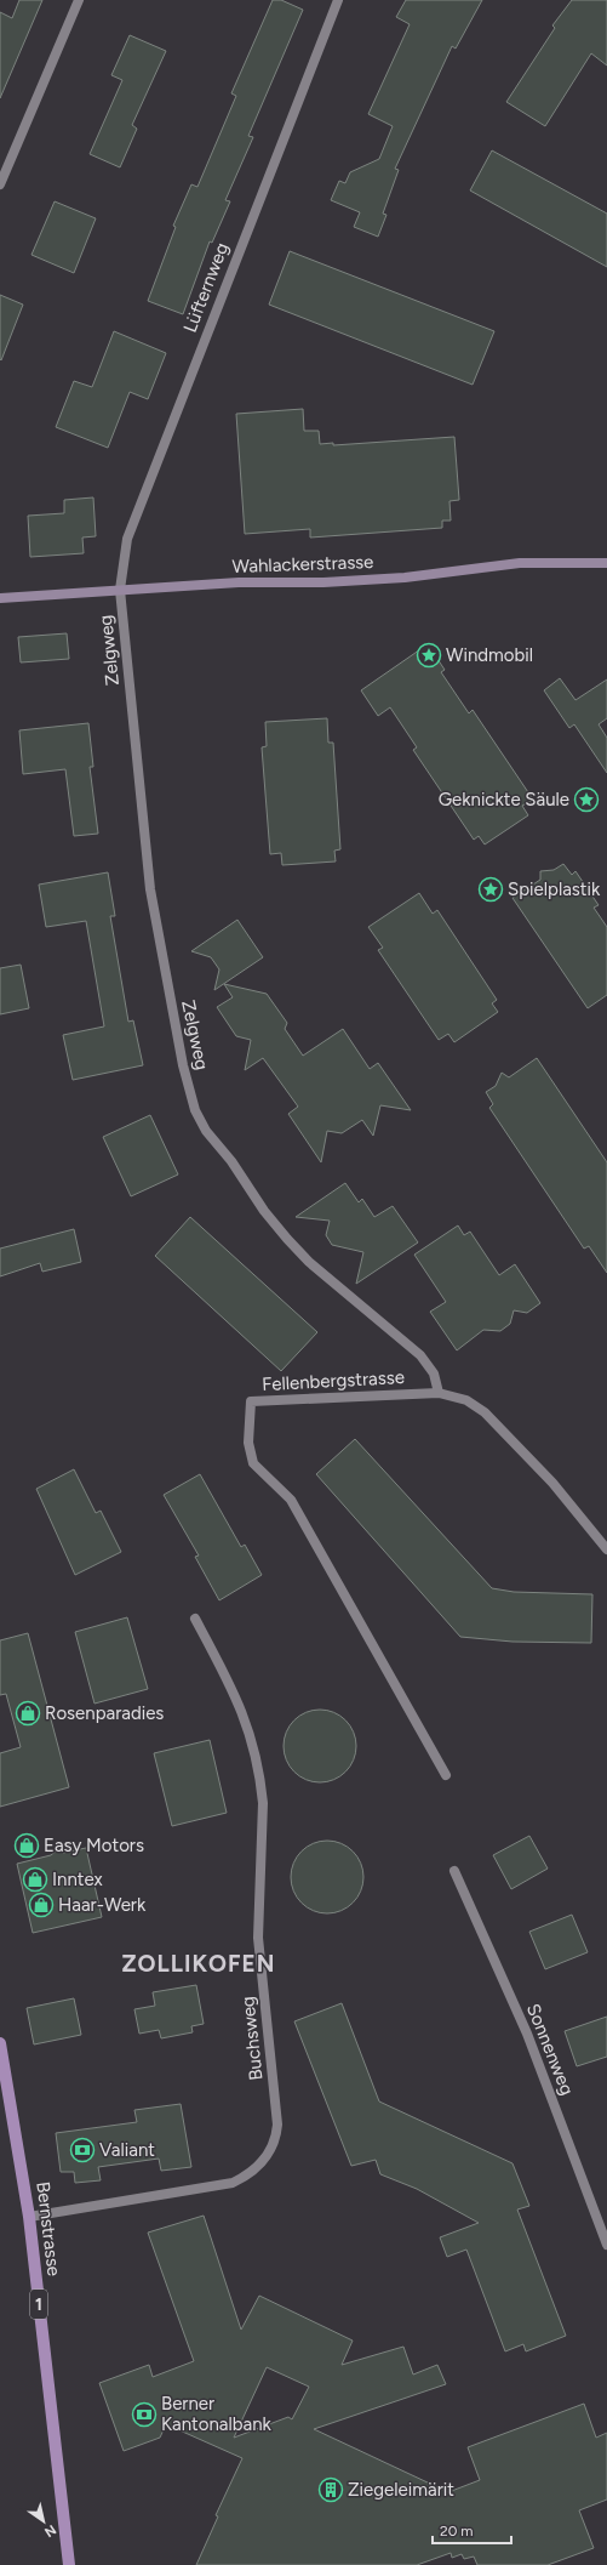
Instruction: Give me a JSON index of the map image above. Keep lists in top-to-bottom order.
{
  "streets": {
    "main road": ["Bernstrasse", "1"],
    "street": [
      "Lüfternweg",
      "Wahlackerstrasse",
      "Zelgweg",
      "Fellenbergstrasse",
      "Buchsweg",
      "Sonnenweg"
    ]
  },
  "crossings": [
    ["Lüfternweg", "Wahlackerstrasse"],
    ["Lüfternweg", "Zelgweg"],
    ["Wahlackerstrasse", "Zelgweg"],
    ["Zelgweg", "Fellenbergstrasse"],
    ["Buchsweg", "Bernstrasse"]
  ],
  "districts": ["ZOLLIKOFEN"],
  "places": {
    "place": ["Windmobil", "Geknickte Säule", "Spielplastik"],
    "shop": [
      "Rosenparadies",
      "Easy Motors",
      "Inntex",
      "Haar-Werk"
    ],
    "bank": ["Valiant", "Berner Kantonalbank"],
    "building": ["Ziegeleimärit"]
  },
  "scale_bar": "20 m",
  "north": "bottom right"
}
